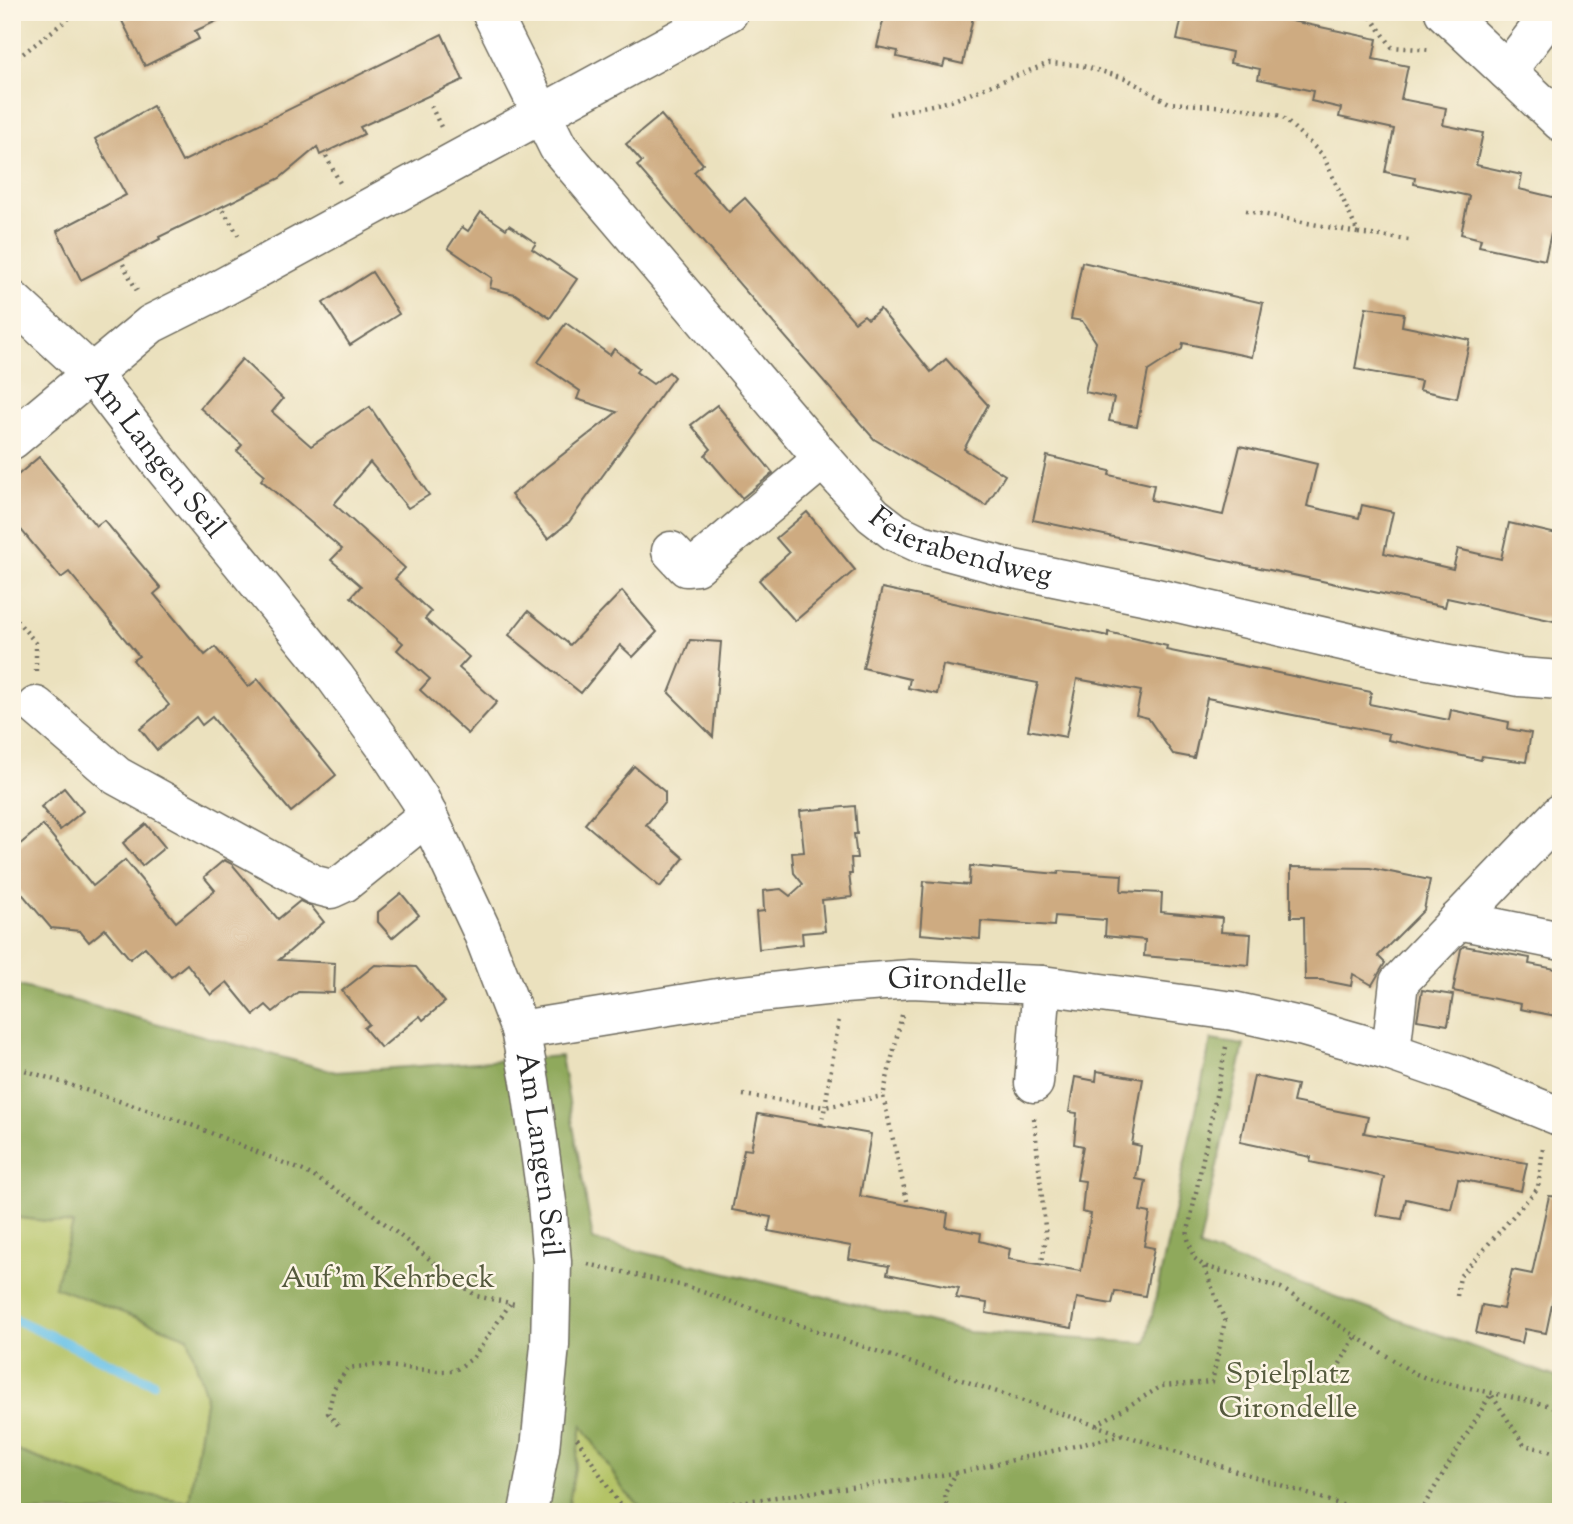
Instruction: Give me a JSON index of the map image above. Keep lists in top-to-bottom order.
{
  "streets": {
    "street": ["Am Langen Seil", "Feierabendweg", "Girondelle"]
  },
  "crossings": [
    ["Am Langen Seil", "Feierabendweg"],
    ["Am Langen Seil", "Girondelle"]
  ],
  "parks": ["Auf'm Kehrbeck", "Spielplatz Girondelle"]
}
